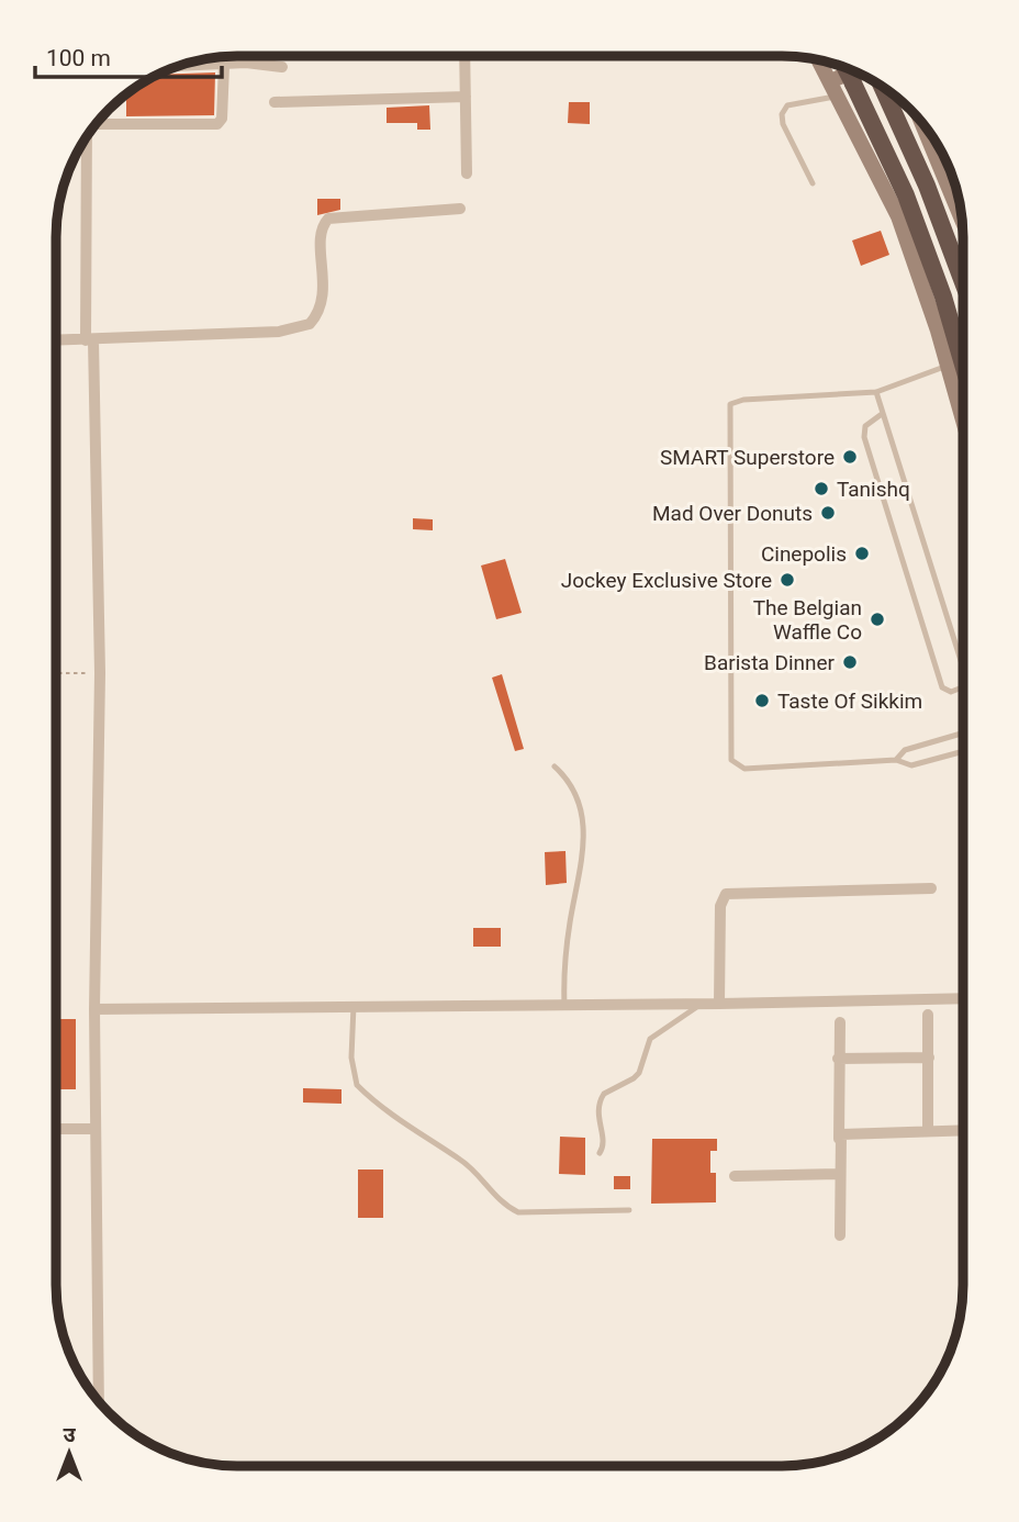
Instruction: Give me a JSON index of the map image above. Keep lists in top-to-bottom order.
{
  "places": [
    "SMART Superstore",
    "Tanishq",
    "Mad Over Donuts",
    "Cinepolis",
    "Jockey Exclusive Store",
    "The Belgian Waffle Co",
    "Barista Dinner",
    "Taste Of Sikkim"
  ],
  "scale_bar": "100 m",
  "north": "top"
}
